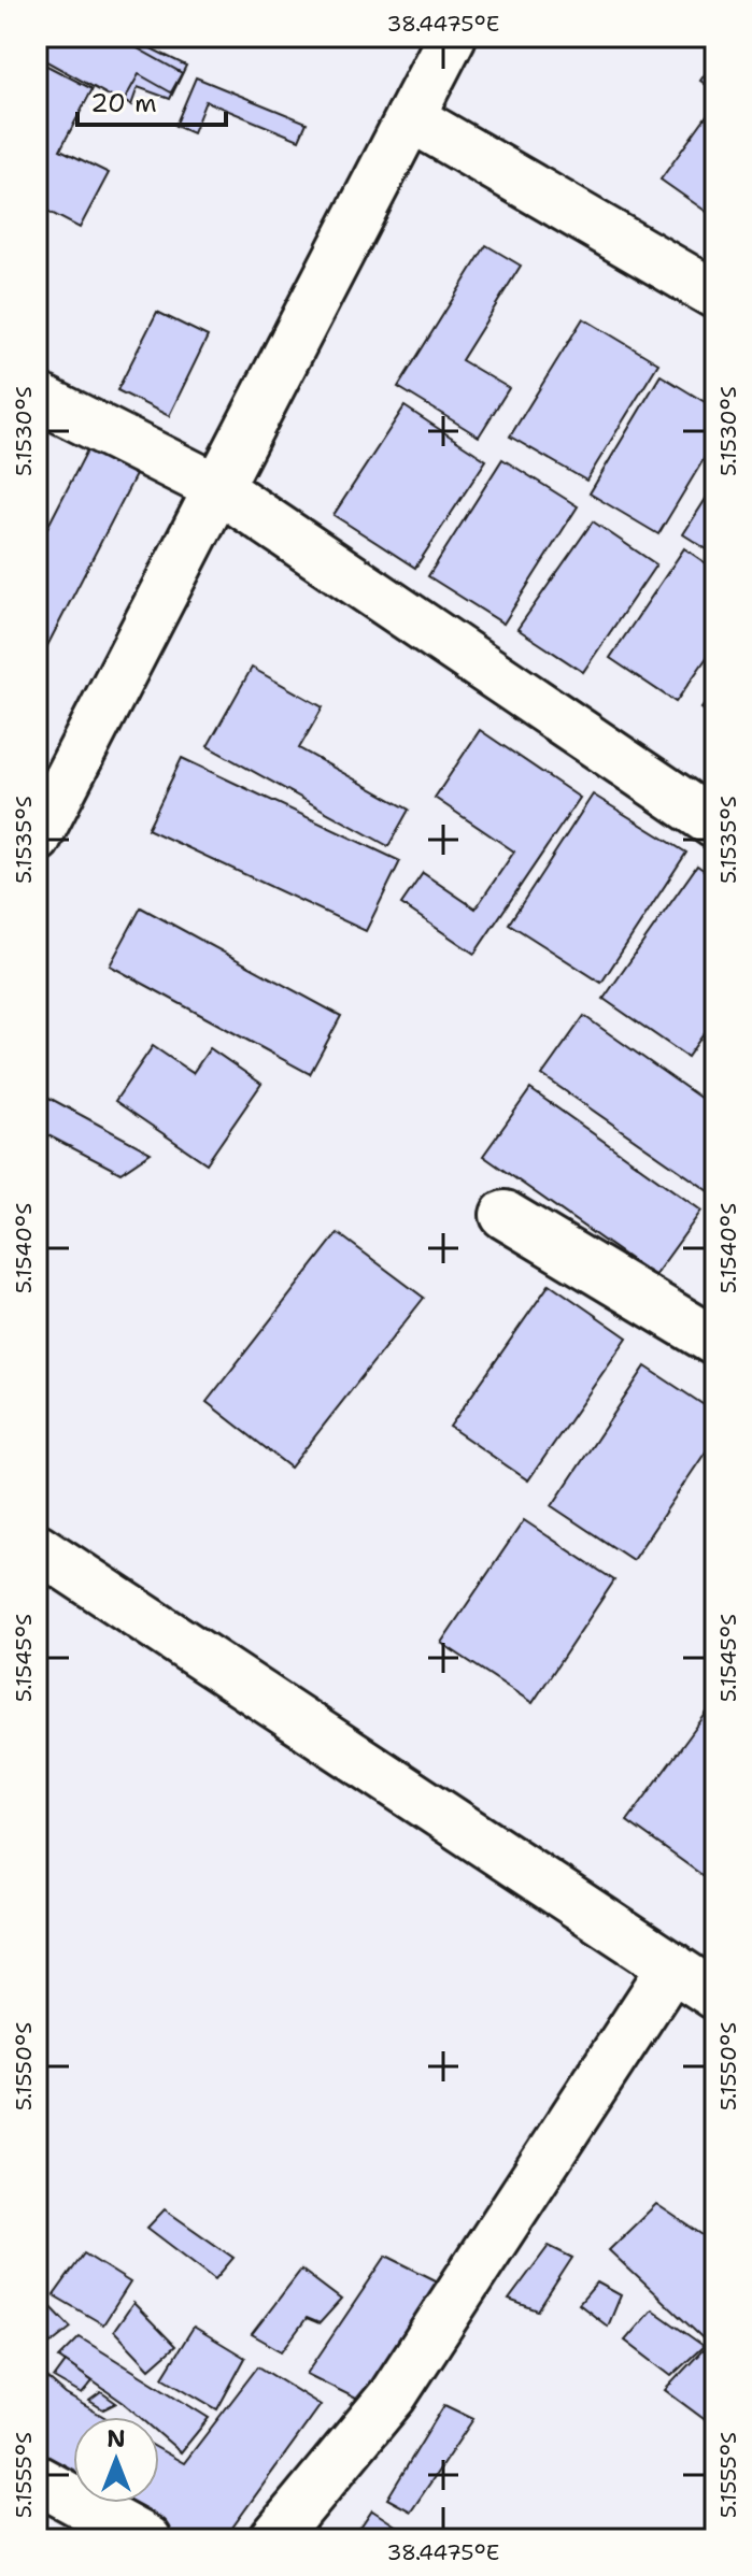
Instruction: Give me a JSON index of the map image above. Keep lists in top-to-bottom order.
{
  "scale_bar": "20 m",
  "north": "top",
  "coordinates": [
    "38.4475°E",
    "5.1530°S",
    "5.1535°S",
    "5.1540°S",
    "5.1545°S",
    "5.1550°S",
    "5.1555°S"
  ]
}
